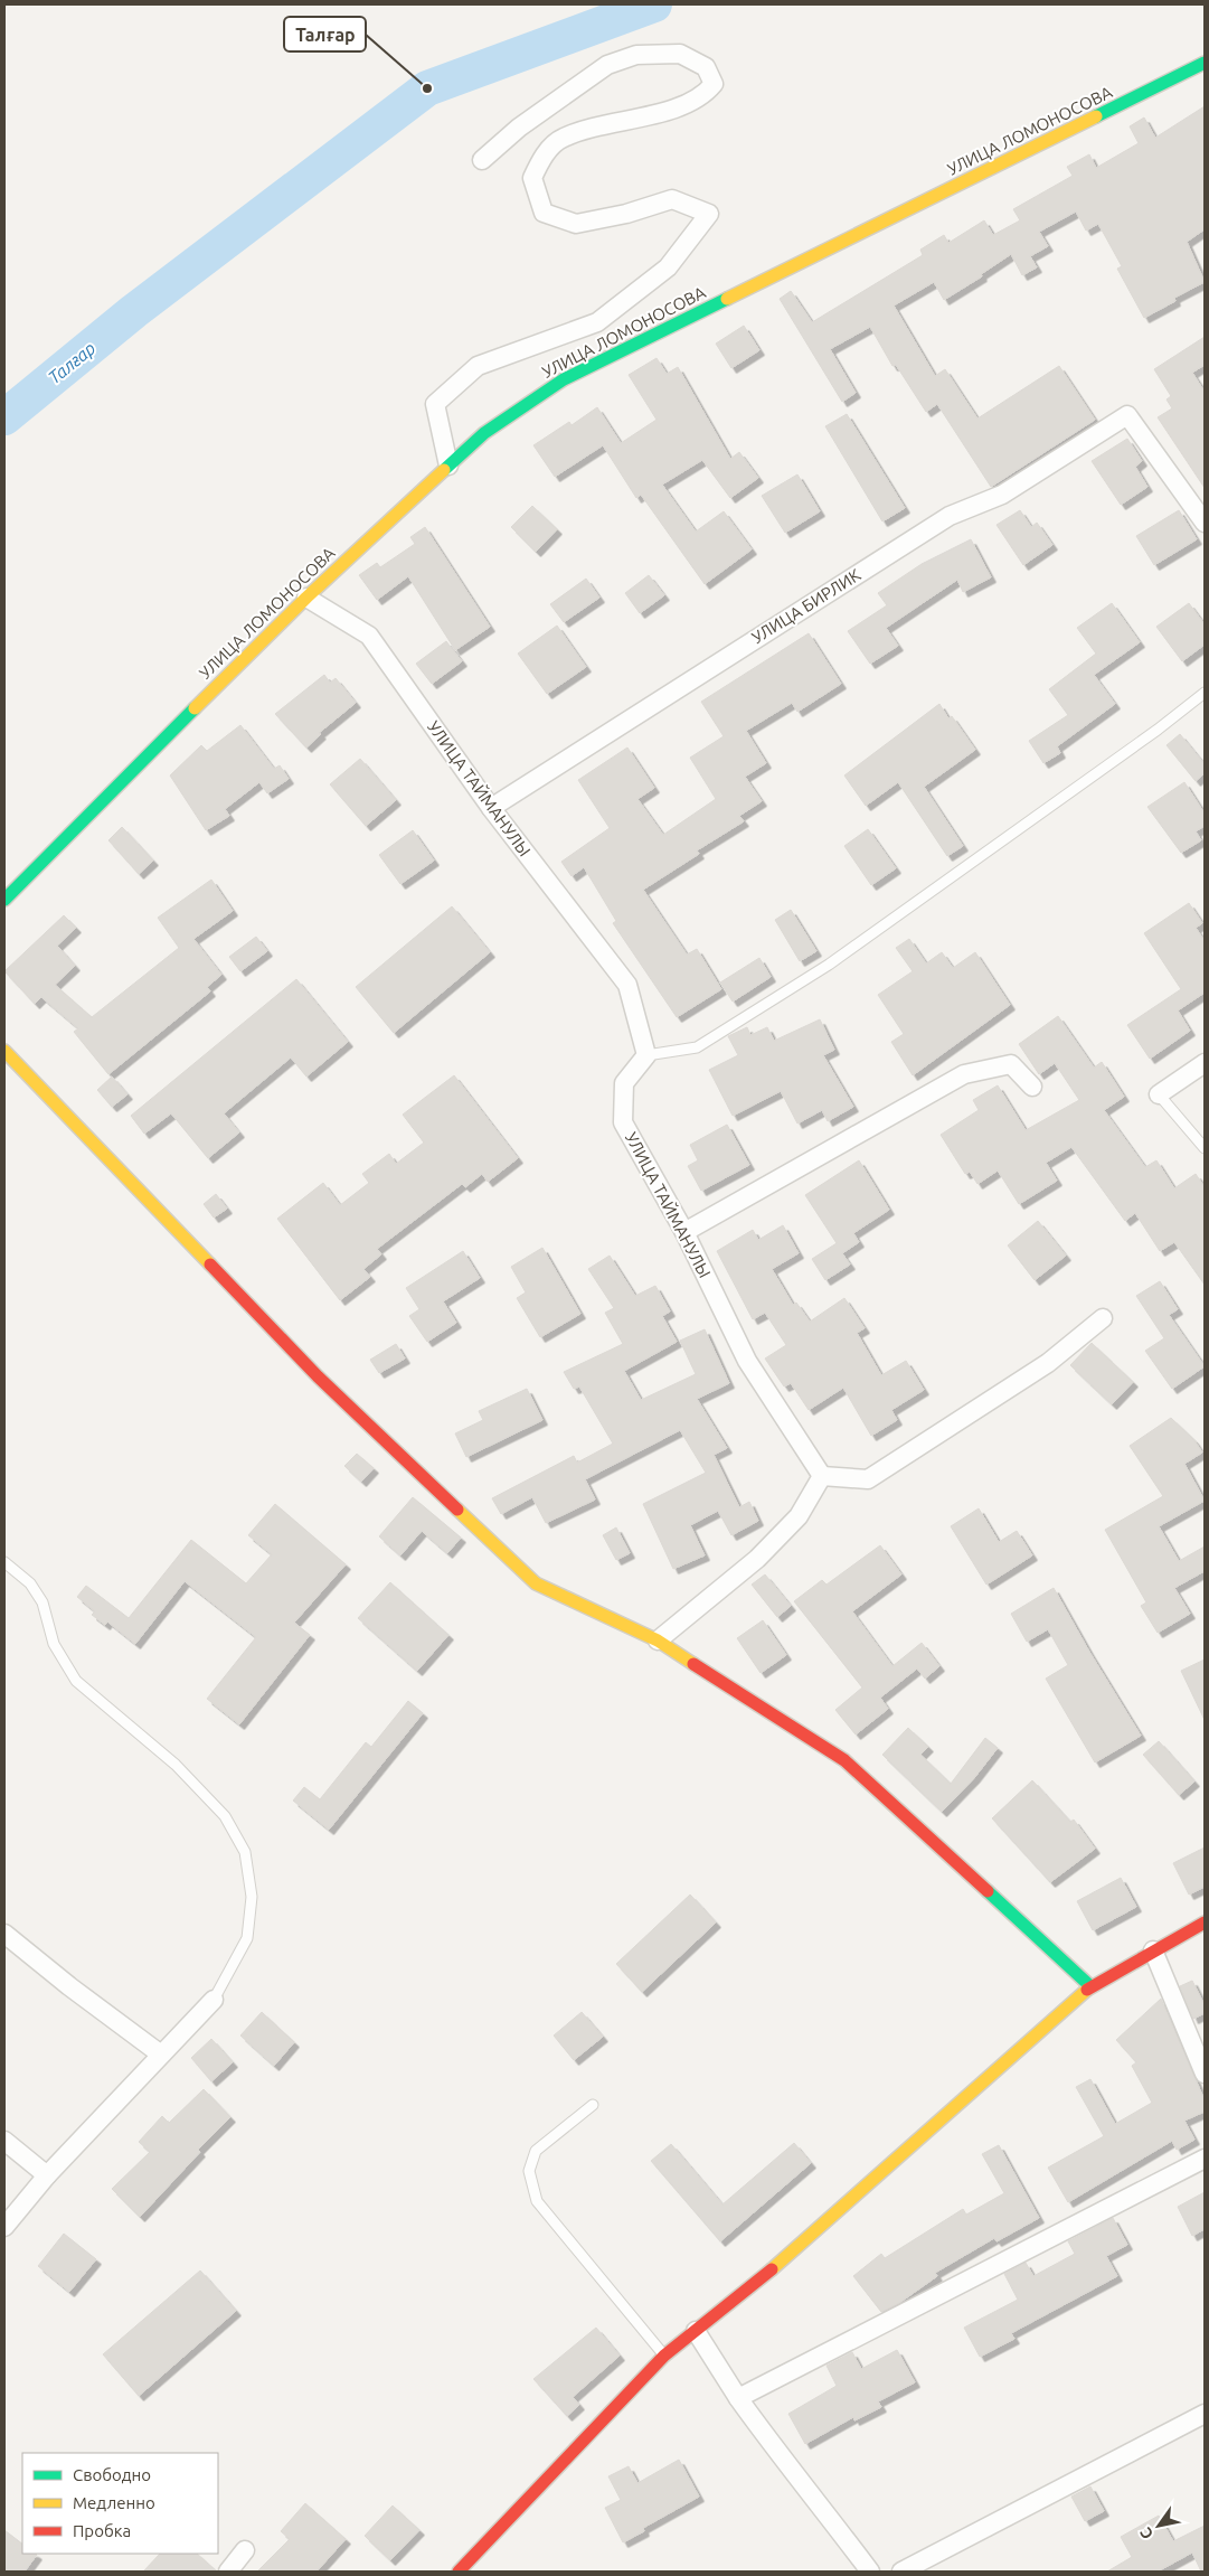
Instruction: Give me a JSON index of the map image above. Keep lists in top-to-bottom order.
{
  "streets": {
    "main road": ["УЛИЦА ЛОМОНОСОВА"],
    "street": ["УЛИЦА БИРЛИК", "УЛИЦА ТАЙМАНУЛЫ"]
  },
  "crossings": [
    ["УЛИЦА ЛОМОНОСОВА", "УЛИЦА ТАЙМАНУЛЫ"],
    ["УЛИЦА БИРЛИК", "УЛИЦА ТАЙМАНУЛЫ"]
  ],
  "water": ["Талғар"],
  "places": ["Талғар"],
  "legend": ["Свободно", "Медленно", "Пробка"],
  "north": "bottom left"
}
